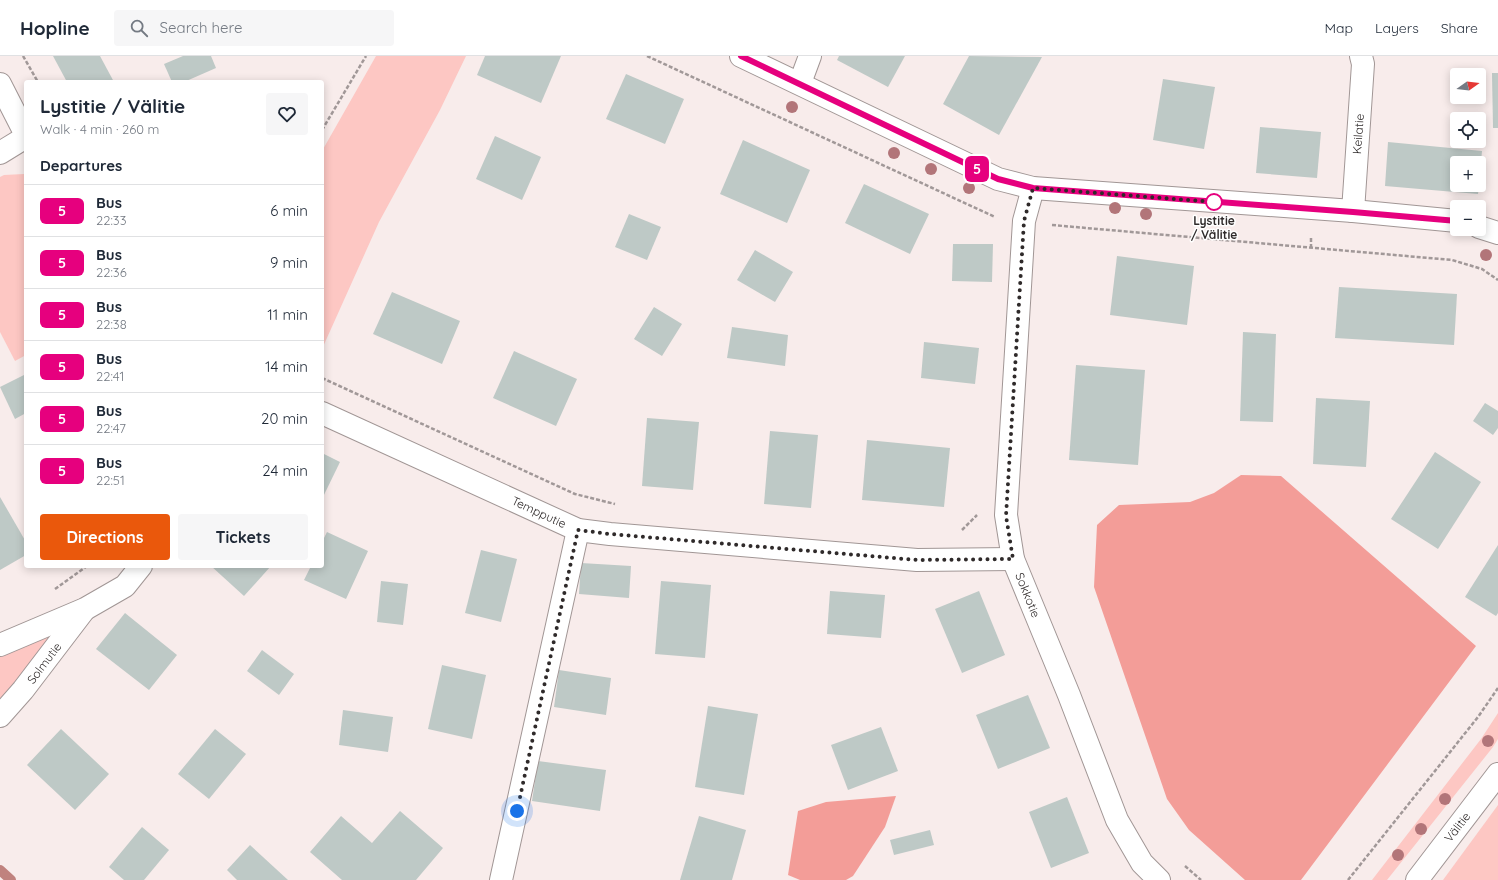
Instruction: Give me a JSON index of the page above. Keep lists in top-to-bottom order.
{
  "streets": {
    "street": [
      "Keilatie",
      "Tempputie",
      "Sokkotie",
      "Solmutie",
      "Välitie"
    ]
  },
  "crossings": [
    ["Tempputie", "Sokkotie"]
  ],
  "places": ["Lystitie / Välitie"],
  "lines": ["bus line 5"],
  "north": "right",
  "page": {
    "header": "Hopline",
    "search": "Search here",
    "nav": ["Map", "Layers", "Share"],
    "on_map": "5",
    "map_buttons": ["+", "−"],
    "heading": [
      ["Lystitie / Välitie", "Walk · 4 min · 260 m"],
      "Departures"
    ],
    "list": [
      {
        "mark": "5",
        "name": "Bus",
        "note": "22:33",
        "value": "6 min"
      },
      {
        "mark": "5",
        "name": "Bus",
        "note": "22:36",
        "value": "9 min"
      },
      {
        "mark": "5",
        "name": "Bus",
        "note": "22:38",
        "value": "11 min"
      },
      {
        "mark": "5",
        "name": "Bus",
        "note": "22:41",
        "value": "14 min"
      },
      {
        "mark": "5",
        "name": "Bus",
        "note": "22:47",
        "value": "20 min"
      },
      {
        "mark": "5",
        "name": "Bus",
        "note": "22:51",
        "value": "24 min"
      }
    ],
    "buttons": ["Directions", "Tickets"]
  }
}
